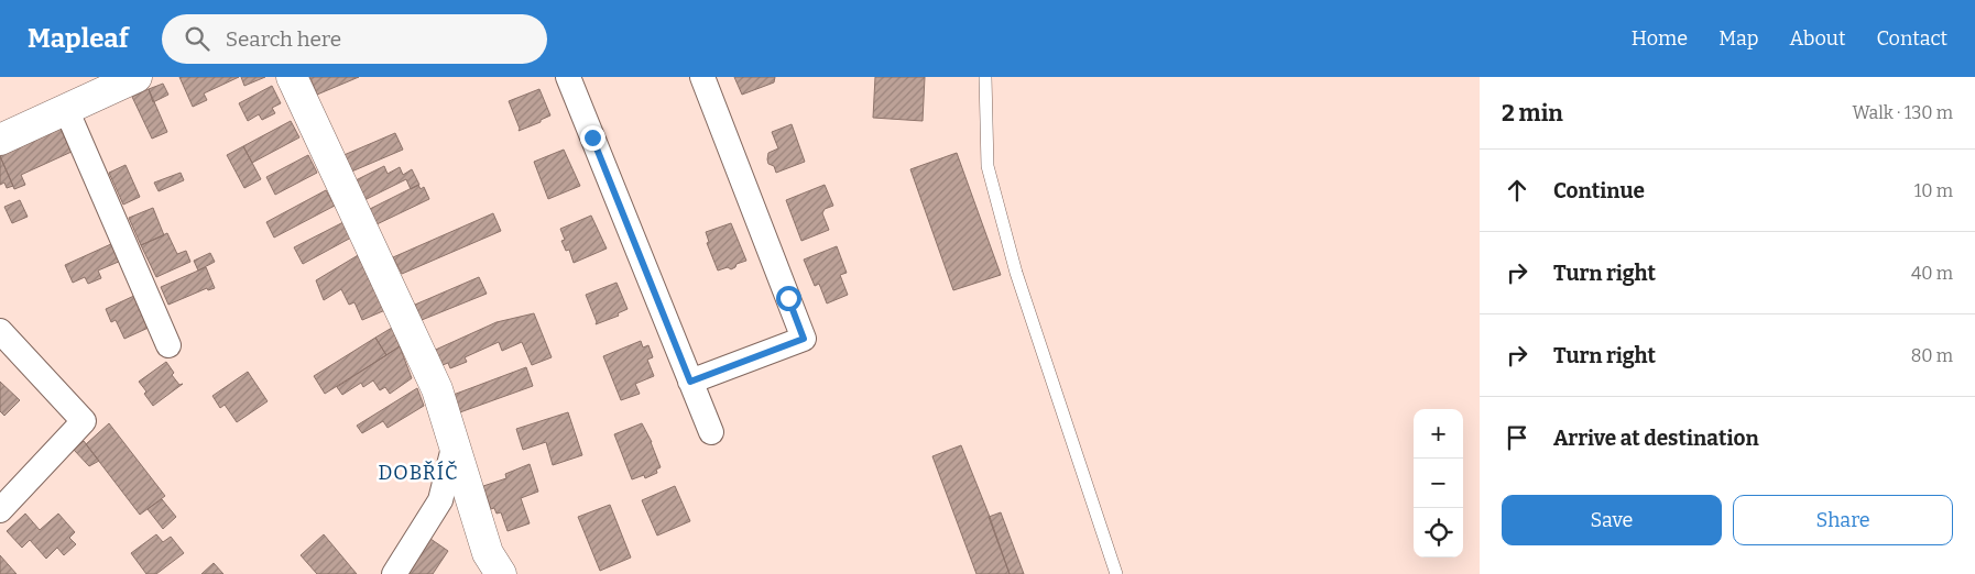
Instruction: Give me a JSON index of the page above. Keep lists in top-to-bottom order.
{
  "districts": ["DOBŘÍČ"],
  "page": {
    "header": "Mapleaf",
    "search": "Search here",
    "nav": [
      "Home",
      "Map",
      "About",
      "Contact"
    ],
    "heading": ["2 min", "Walk · 130 m"],
    "list": [
      ["Continue", "10 m"],
      ["Turn right", "40 m"],
      ["Turn right", "80 m"],
      "Arrive at destination"
    ],
    "map_buttons": ["+", "−"],
    "buttons": ["Save", "Share"]
  }
}
